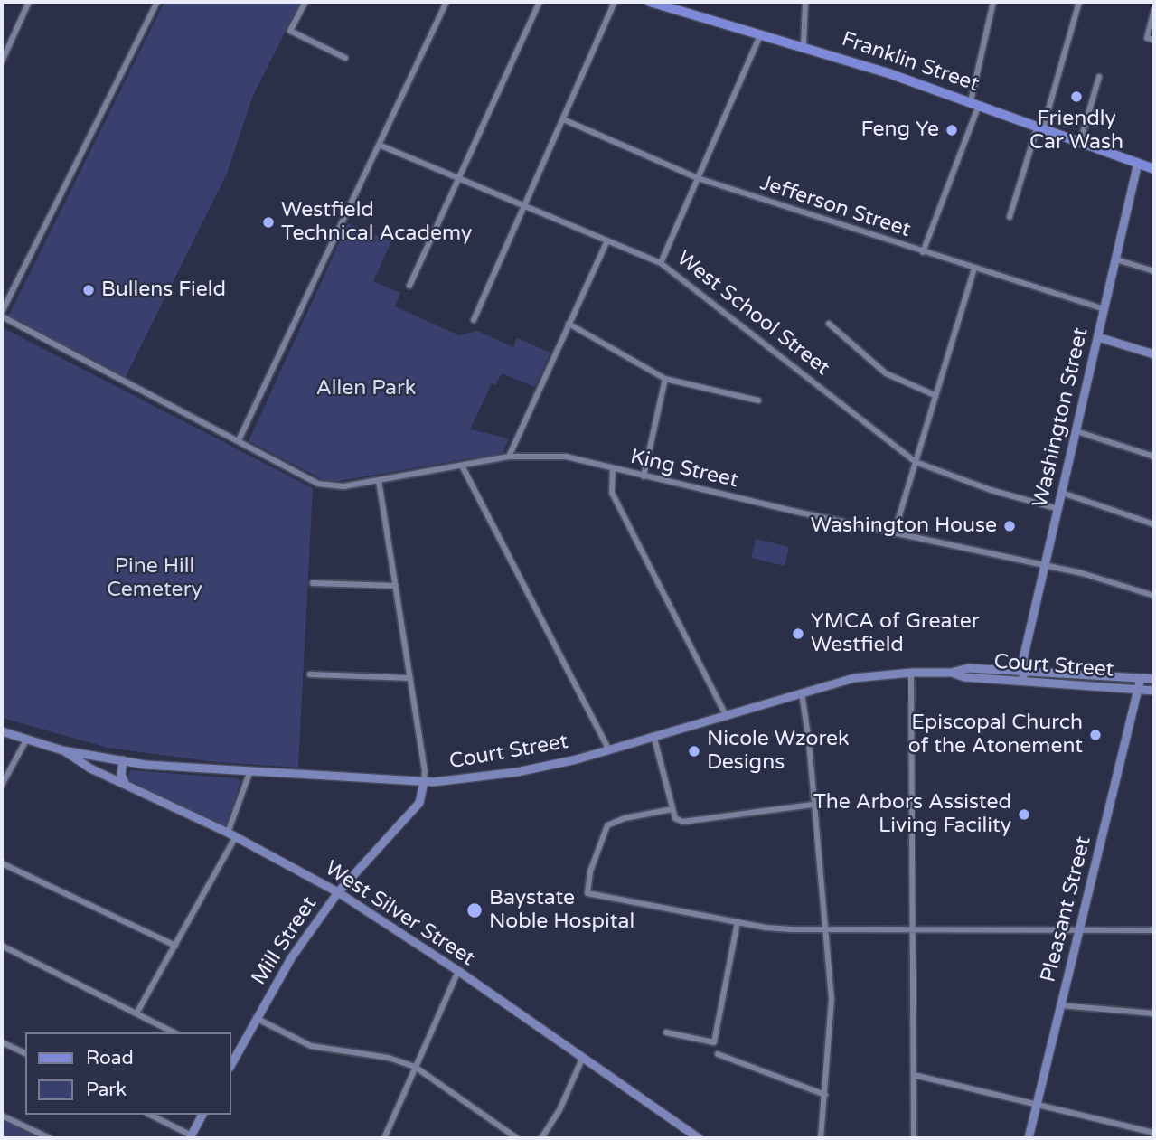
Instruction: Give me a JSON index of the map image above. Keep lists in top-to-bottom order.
{
  "streets": {
    "main road": [
      "Franklin Street",
      "Washington Street",
      "Court Street",
      "Pleasant Street",
      "West Silver Street",
      "Mill Street"
    ],
    "street": ["Jefferson Street", "West School Street", "King Street"]
  },
  "crossings": [
    ["Franklin Street", "Washington Street"],
    ["Jefferson Street", "Washington Street"],
    ["West School Street", "Washington Street"],
    ["Washington Street", "King Street"],
    ["Washington Street", "Court Street"],
    ["Court Street", "Pleasant Street"],
    ["Court Street", "West Silver Street"],
    ["Court Street", "Mill Street"],
    ["West Silver Street", "Mill Street"]
  ],
  "parks": ["Allen Park", "Pine Hill Cemetery"],
  "places": [
    "Friendly Car Wash",
    "Feng Ye",
    "Westfield Technical Academy",
    "Bullens Field",
    "Washington House",
    "YMCA of Greater Westfield",
    "Episcopal Church of the Atonement",
    "Nicole Wzorek Designs",
    "The Arbors Assisted Living Facility",
    "Baystate Noble Hospital"
  ],
  "legend": ["Road", "Park"]
}
